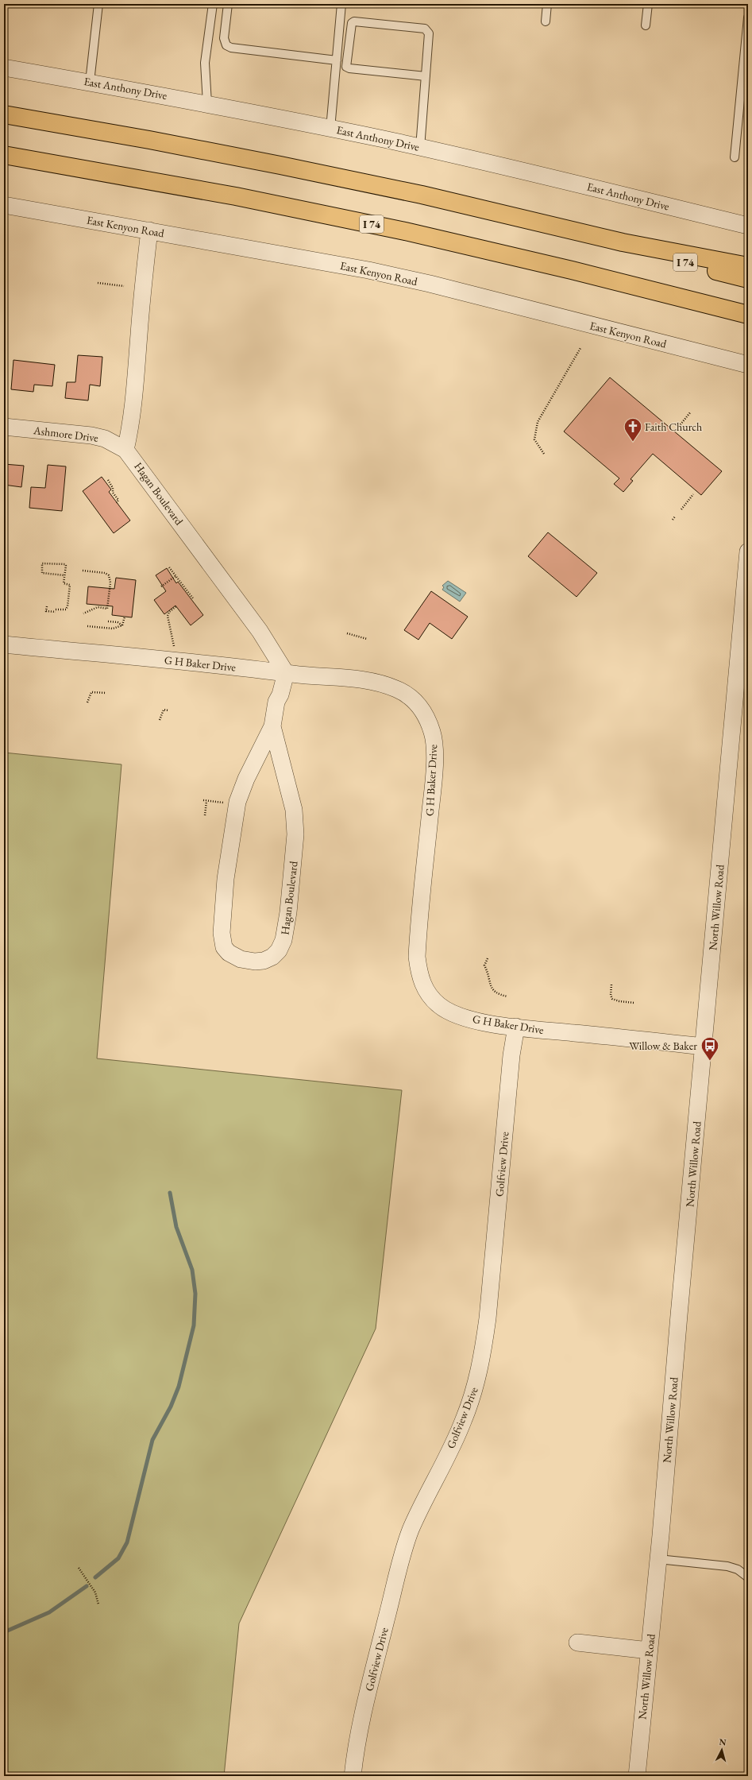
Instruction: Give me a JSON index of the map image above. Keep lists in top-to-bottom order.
{
  "streets": {
    "highway": ["I 74"],
    "street": [
      "East Anthony Drive",
      "East Kenyon Road",
      "Ashmore Drive",
      "Hagan Boulevard",
      "G H Baker Drive",
      "North Willow Road",
      "Golfview Drive"
    ]
  },
  "crossings": [
    ["Ashmore Drive", "Hagan Boulevard"],
    ["Hagan Boulevard", "G H Baker Drive"],
    ["G H Baker Drive", "North Willow Road"],
    ["G H Baker Drive", "Golfview Drive"]
  ],
  "places": {
    "church": ["Faith Church"],
    "bus stop": ["Willow & Baker"]
  },
  "north": "top"
}
